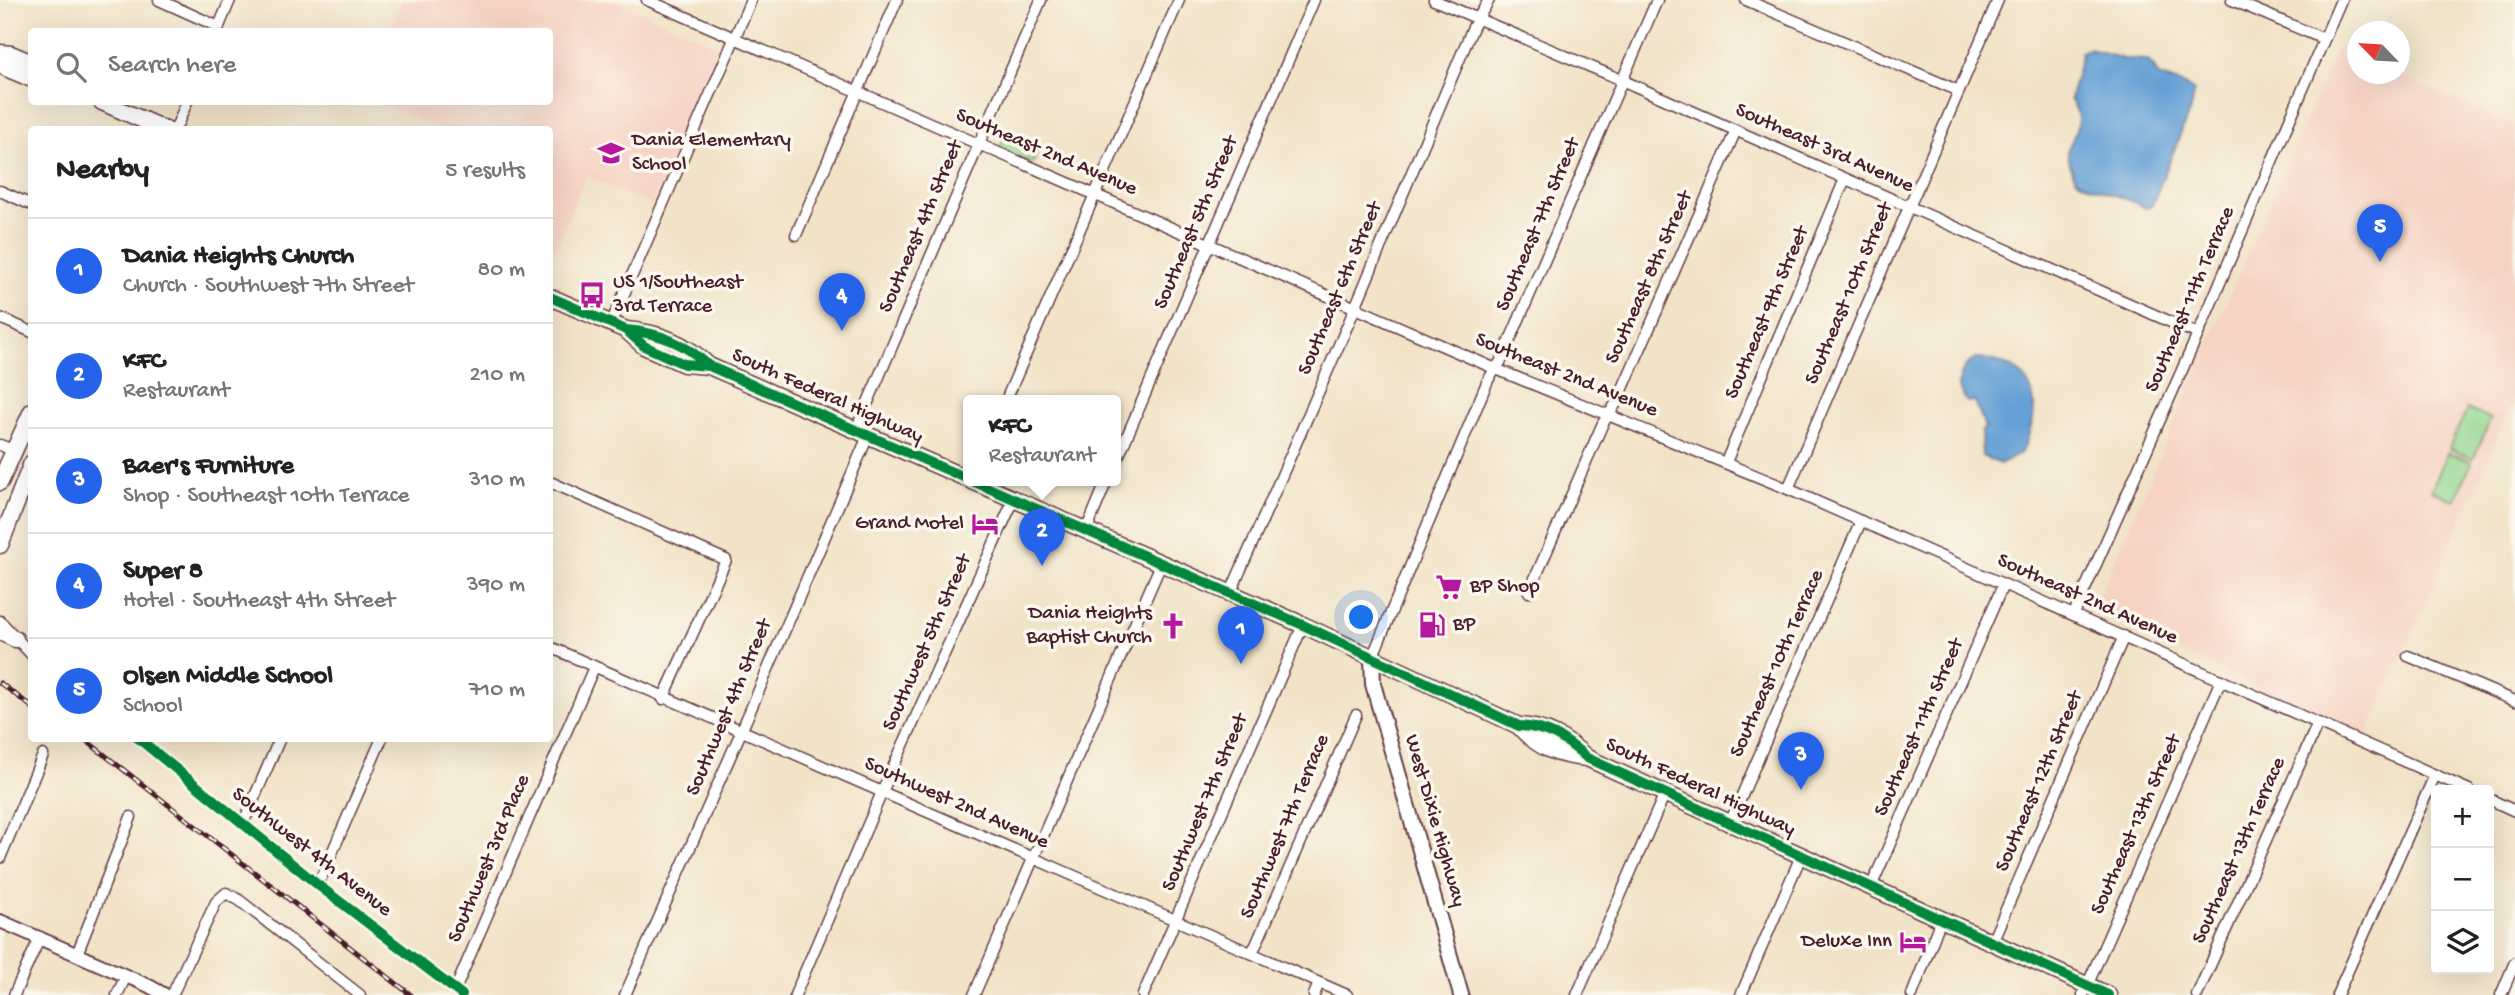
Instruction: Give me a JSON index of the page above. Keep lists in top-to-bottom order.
{
  "streets": {
    "main road": ["South Federal Highway", "West Dixie Highway"],
    "street": [
      "Southeast 3rd Avenue",
      "Southeast 2nd Avenue",
      "Southeast 5th Street",
      "Southeast 7th Street",
      "Southeast 4th Street",
      "Southeast 8th Street",
      "Southeast 6th Street",
      "Southeast 10th Street",
      "Southeast 11th Terrace",
      "Southeast 9th Street",
      "Southwest 5th Street",
      "Southeast 10th Terrace",
      "Southwest 4th Street",
      "Southeast 11th Street",
      "Southeast 12th Street",
      "Southwest 7th Street",
      "Southwest 2nd Avenue",
      "Southeast 13th Street",
      "Southwest 7th Terrace",
      "Southeast 13th Terrace",
      "Southwest 4th Avenue",
      "Southwest 3rd Place"
    ]
  },
  "crossings": [
    ["Southeast 3rd Avenue", "Southeast 7th Street"],
    ["Southeast 3rd Avenue", "Southeast 8th Street"],
    ["Southeast 3rd Avenue", "Southeast 6th Street"],
    ["Southeast 3rd Avenue", "Southeast 10th Street"],
    ["Southeast 3rd Avenue", "Southeast 11th Terrace"],
    ["Southeast 3rd Avenue", "Southeast 9th Street"],
    ["Southeast 2nd Avenue", "Southeast 5th Street"],
    ["Southeast 2nd Avenue", "Southeast 7th Street"],
    ["Southeast 2nd Avenue", "Southeast 4th Street"],
    ["Southeast 2nd Avenue", "Southeast 8th Street"],
    ["Southeast 2nd Avenue", "Southeast 6th Street"],
    ["Southeast 2nd Avenue", "Southeast 10th Street"],
    ["Southeast 2nd Avenue", "Southeast 11th Terrace"],
    ["Southeast 2nd Avenue", "Southeast 9th Street"],
    ["Southeast 2nd Avenue", "Southeast 10th Terrace"],
    ["Southeast 2nd Avenue", "Southeast 11th Street"],
    ["Southeast 2nd Avenue", "Southeast 12th Street"],
    ["Southeast 2nd Avenue", "Southeast 13th Street"],
    ["Southeast 2nd Avenue", "Southeast 13th Terrace"],
    ["Southeast 7th Street", "South Federal Highway"],
    ["Southeast 7th Street", "West Dixie Highway"],
    ["Southeast 4th Street", "South Federal Highway"],
    ["Southeast 4th Street", "Southwest 4th Street"],
    ["Southeast 6th Street", "South Federal Highway"],
    ["South Federal Highway", "Southwest 5th Street"],
    ["South Federal Highway", "Southeast 10th Terrace"],
    ["South Federal Highway", "Southwest 4th Street"],
    ["South Federal Highway", "Southeast 11th Street"],
    ["South Federal Highway", "Southeast 12th Street"],
    ["South Federal Highway", "Southwest 7th Street"],
    ["South Federal Highway", "West Dixie Highway"],
    ["South Federal Highway", "Southeast 13th Street"],
    ["Southwest 5th Street", "Southwest 2nd Avenue"],
    ["Southwest 4th Street", "Southwest 2nd Avenue"],
    ["Southwest 7th Street", "Southwest 2nd Avenue"],
    ["Southwest 2nd Avenue", "Southwest 7th Terrace"],
    ["Southwest 2nd Avenue", "Southwest 3rd Place"],
    ["Southwest 4th Avenue", "Southwest 3rd Place"]
  ],
  "places": {
    "school or university": ["Dania Elementary School"],
    "bus stop": ["US 1/Southeast 3rd Terrace"],
    "hotel": ["Grand Motel", "Deluxe Inn"],
    "supermarket": ["BP Shop"],
    "fuel station": ["BP"],
    "church": ["Dania Heights Baptist Church"]
  },
  "north": "top left",
  "page": {
    "search": "Search here",
    "heading": ["Nearby", "5 results"],
    "pins": [
      "5",
      "4",
      "2",
      "1",
      "3"
    ],
    "list": [
      {
        "mark": "1",
        "name": "Dania Heights Church",
        "note": "Church · Southwest 7th Street",
        "value": "80 m"
      },
      {
        "mark": "2",
        "name": "KFC",
        "note": "Restaurant",
        "value": "210 m"
      },
      {
        "mark": "3",
        "name": "Baer's Furniture",
        "note": "Shop · Southeast 10th Terrace",
        "value": "310 m"
      },
      {
        "mark": "4",
        "name": "Super 8",
        "note": "Hotel · Southeast 4th Street",
        "value": "390 m"
      },
      {
        "mark": "5",
        "name": "Olsen Middle School",
        "note": "School",
        "value": "710 m"
      }
    ],
    "popup": ["KFC", "Restaurant"],
    "map_buttons": ["+", "−"]
  }
}
